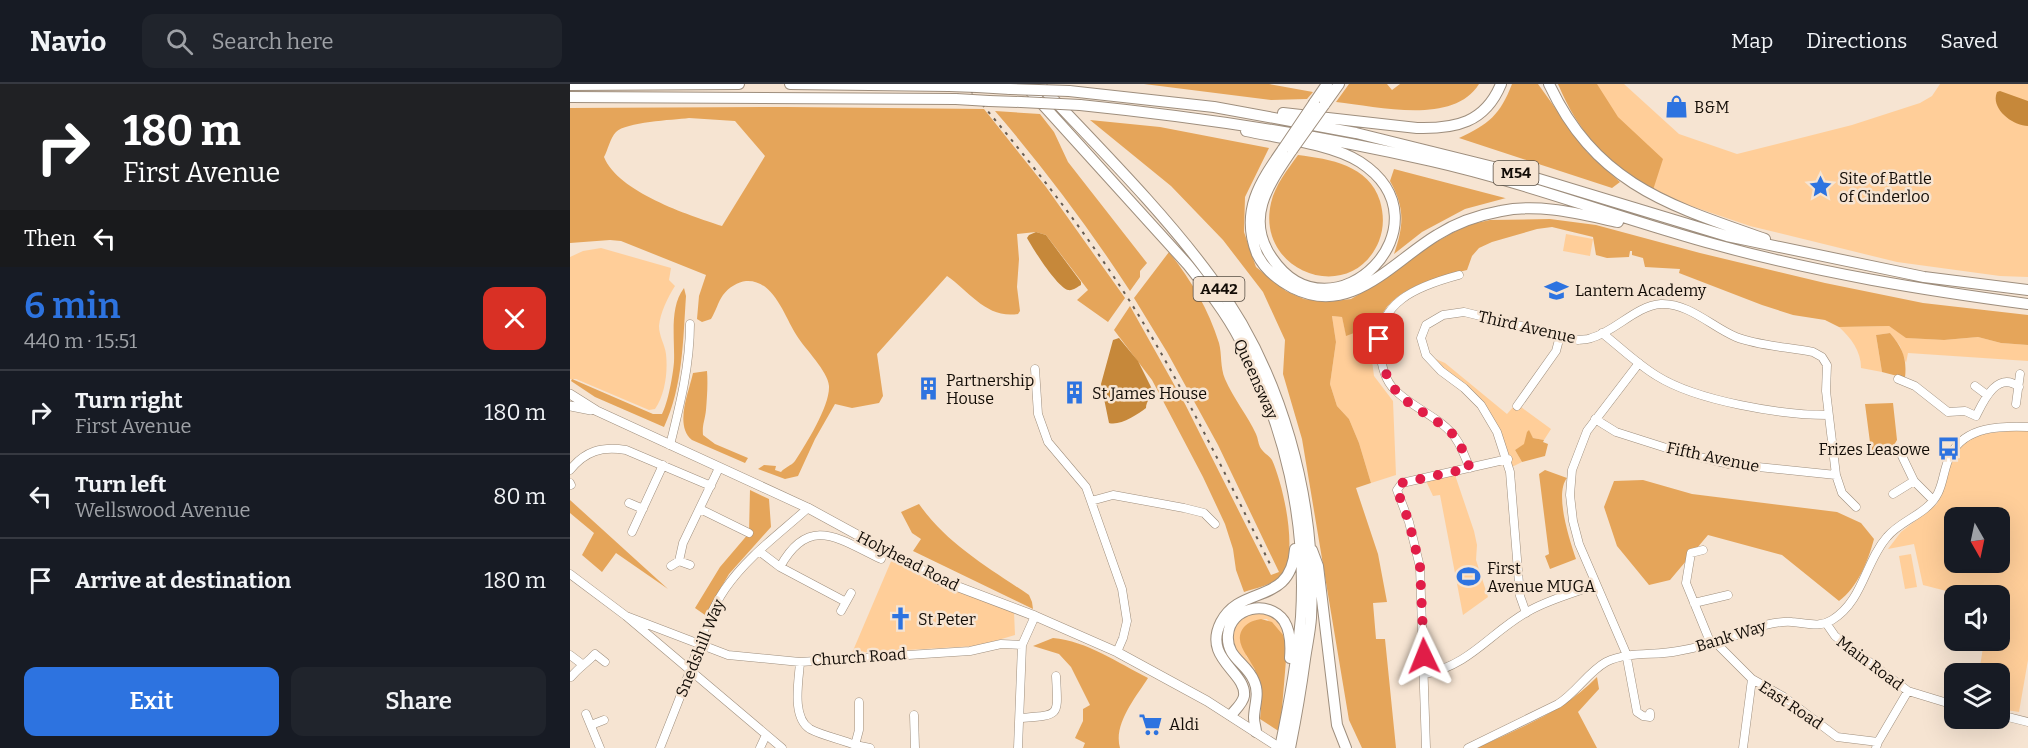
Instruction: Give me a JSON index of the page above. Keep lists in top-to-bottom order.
{
  "streets": {
    "highway": ["M54", "A442", "Queensway"],
    "main road": ["Holyhead Road"],
    "street": [
      "Third Avenue",
      "Fifth Avenue",
      "Bank Way",
      "Snedshill Way",
      "Church Road",
      "Main Road",
      "East Road"
    ]
  },
  "crossings": [
    ["A442", "Queensway"],
    ["A442", "Holyhead Road"],
    ["Queensway", "Holyhead Road"],
    ["Holyhead Road", "Snedshill Way"],
    ["Bank Way", "Main Road"],
    ["Bank Way", "East Road"],
    ["Snedshill Way", "Church Road"]
  ],
  "places": {
    "shop": ["B&M"],
    "place": ["Site of Battle of Cinderloo"],
    "school or university": ["Lantern Academy"],
    "building": ["Partnership House", "St James House"],
    "bus stop": ["Frizes Leasowe"],
    "sports": ["First Avenue MUGA"],
    "church": ["St Peter"],
    "supermarket": ["Aldi"]
  },
  "north": "bottom",
  "page": {
    "header": "Navio",
    "search": "Search here",
    "nav": ["Map", "Directions", "Saved"],
    "turn": ["180 m", "First Avenue"],
    "then": "Then",
    "heading": ["6 min", "440 m · 15:51"],
    "list": [
      {
        "name": "Turn right",
        "note": "First Avenue",
        "value": "180 m"
      },
      {
        "name": "Turn left",
        "note": "Wellswood Avenue",
        "value": "80 m"
      },
      {
        "name": "Arrive at destination",
        "value": "180 m"
      }
    ],
    "buttons": ["Exit", "Share"]
  }
}
